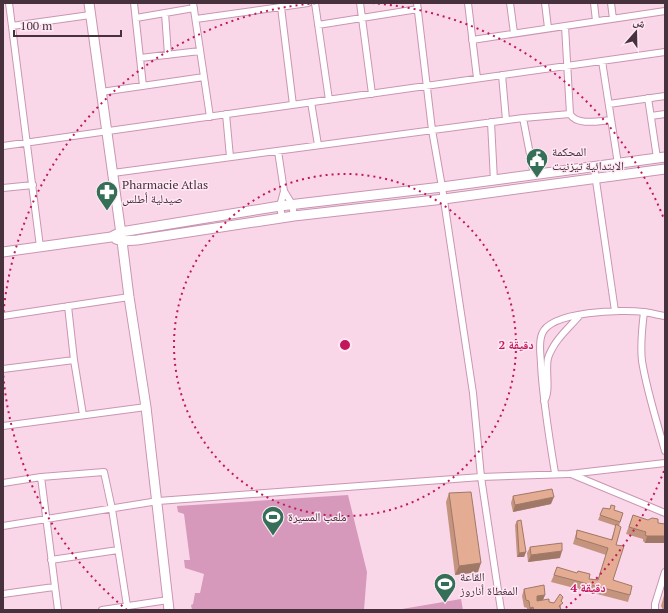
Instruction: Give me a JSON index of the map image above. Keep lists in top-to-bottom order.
{
  "places": {
    "public building": ["المحكمة الابتدائية تيزنيت"],
    "pharmacy": ["Pharmacie Atlas صيدلية أطلس"],
    "sports": ["ملعب المسيرة", "القاعة المغطاة أناروز"]
  },
  "scale_bar": "100 m",
  "north": "top",
  "rings": ["2 دقيقة", "4 دقيقة"]
}
